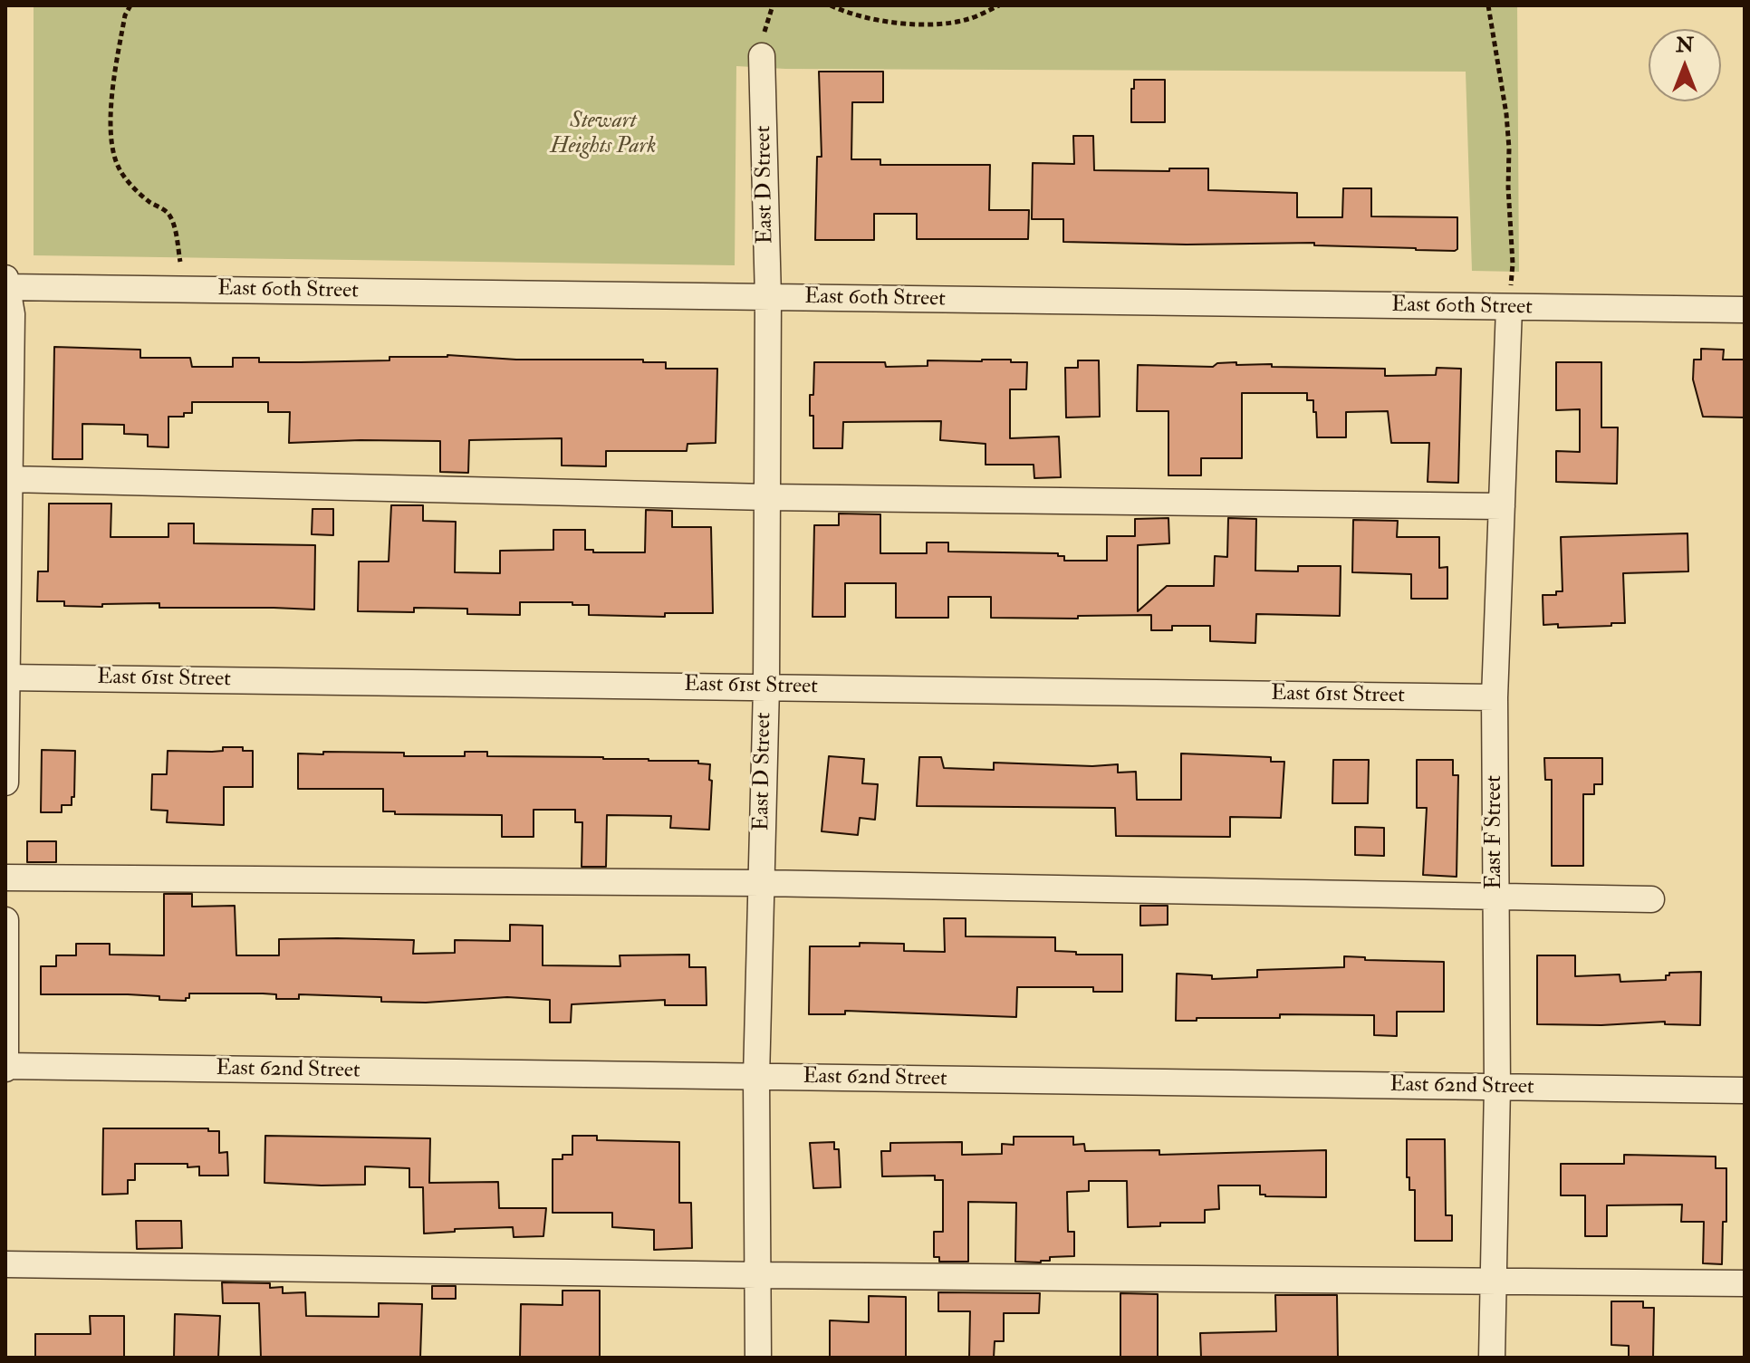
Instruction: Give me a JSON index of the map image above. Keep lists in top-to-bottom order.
{
  "streets": {
    "street": [
      "East D Street",
      "East 60th Street",
      "East 61st Street",
      "East F Street",
      "East 62nd Street"
    ]
  },
  "crossings": [
    ["East D Street", "East 60th Street"],
    ["East D Street", "East 61st Street"],
    ["East D Street", "East 62nd Street"],
    ["East 60th Street", "East F Street"],
    ["East 61st Street", "East F Street"],
    ["East F Street", "East 62nd Street"]
  ],
  "parks": ["Stewart Heights Park"],
  "north": "top"
}
